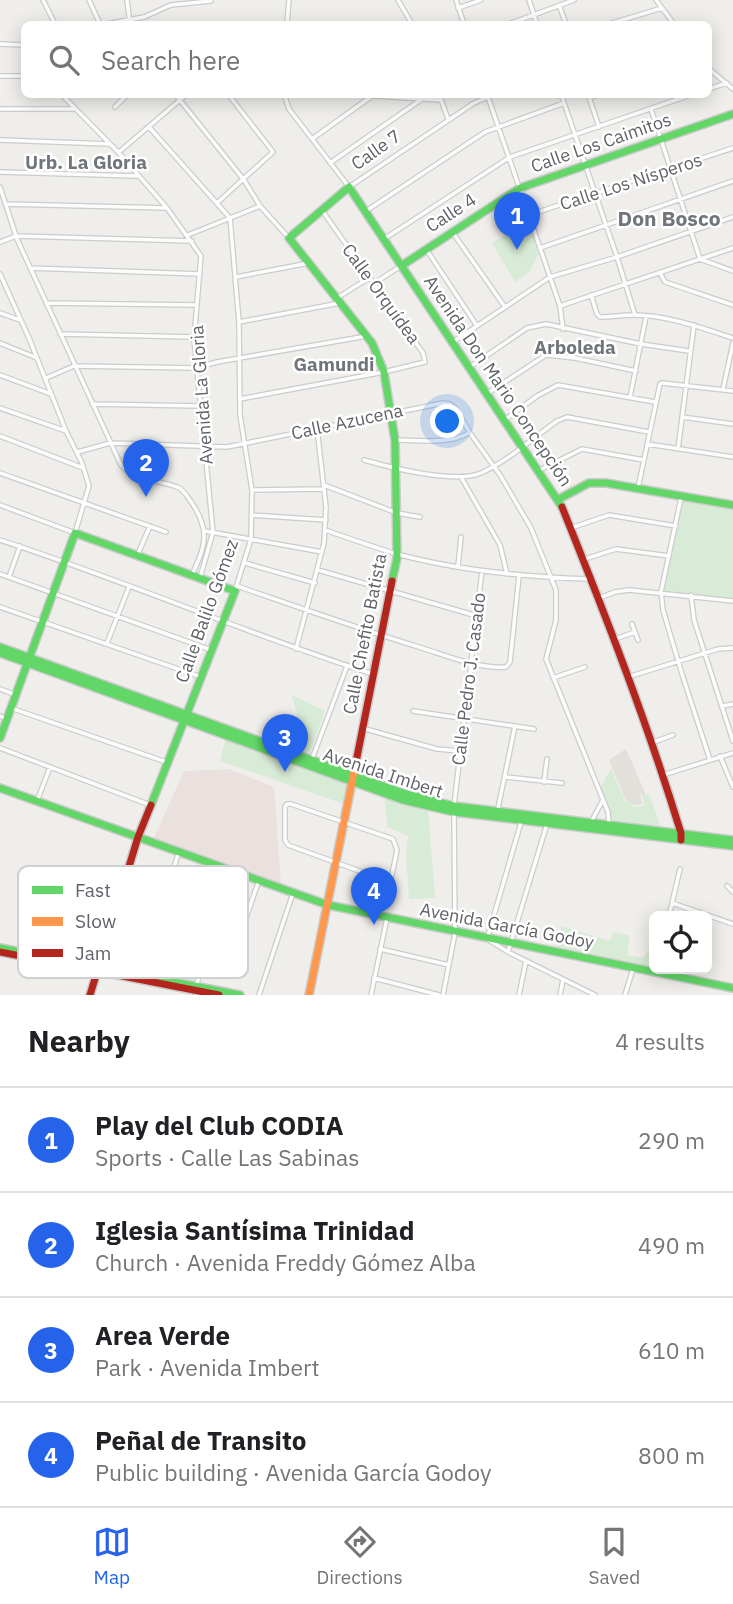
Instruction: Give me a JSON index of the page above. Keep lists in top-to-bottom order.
{
  "streets": {
    "street": [
      "Calle Los Caimitos",
      "Calle 7",
      "Calle Los Nísperos",
      "Calle 4",
      "Calle Orquídea",
      "Avenida Don Mario Concepción",
      "Avenida La Gloria",
      "Calle Azucena",
      "Calle Balilo Gómez",
      "Calle Chefito Batista",
      "Calle Pedro J. Casado",
      "Avenida Imbert",
      "Avenida García Godoy"
    ]
  },
  "crossings": [
    ["Calle Los Caimitos", "Calle 4"],
    ["Calle 7", "Calle Orquídea"],
    ["Calle 7", "Avenida Don Mario Concepción"],
    ["Calle 7", "Calle Chefito Batista"],
    ["Calle 4", "Avenida Don Mario Concepción"],
    ["Calle Orquídea", "Calle Balilo Gómez"],
    ["Calle Orquídea", "Calle Chefito Batista"],
    ["Avenida Don Mario Concepción", "Avenida Imbert"],
    ["Avenida La Gloria", "Calle Azucena"],
    ["Calle Azucena", "Calle Balilo Gómez"],
    ["Calle Azucena", "Calle Chefito Batista"],
    ["Calle Balilo Gómez", "Avenida Imbert"],
    ["Calle Balilo Gómez", "Avenida García Godoy"],
    ["Calle Chefito Batista", "Avenida Imbert"],
    ["Calle Chefito Batista", "Avenida García Godoy"],
    ["Calle Pedro J. Casado", "Avenida Imbert"],
    ["Calle Pedro J. Casado", "Avenida García Godoy"]
  ],
  "districts": [
    "Urb. La Gloria",
    "Don Bosco",
    "Arboleda",
    "Gamundi"
  ],
  "legend": ["Fast", "Slow", "Jam"],
  "page": {
    "search": "Search here",
    "pins": [
      "1",
      "2",
      "3",
      "4"
    ],
    "heading": ["Nearby", "4 results"],
    "list": [
      {
        "mark": "1",
        "name": "Play del Club CODIA",
        "note": "Sports · Calle Las Sabinas",
        "value": "290 m"
      },
      {
        "mark": "2",
        "name": "Iglesia Santísima Trinidad",
        "note": "Church · Avenida Freddy Gómez Alba",
        "value": "490 m"
      },
      {
        "mark": "3",
        "name": "Area Verde",
        "note": "Park · Avenida Imbert",
        "value": "610 m"
      },
      {
        "mark": "4",
        "name": "Peñal de Transito",
        "note": "Public building · Avenida García Godoy",
        "value": "800 m"
      }
    ],
    "nav": ["Map", "Directions", "Saved"]
  }
}
